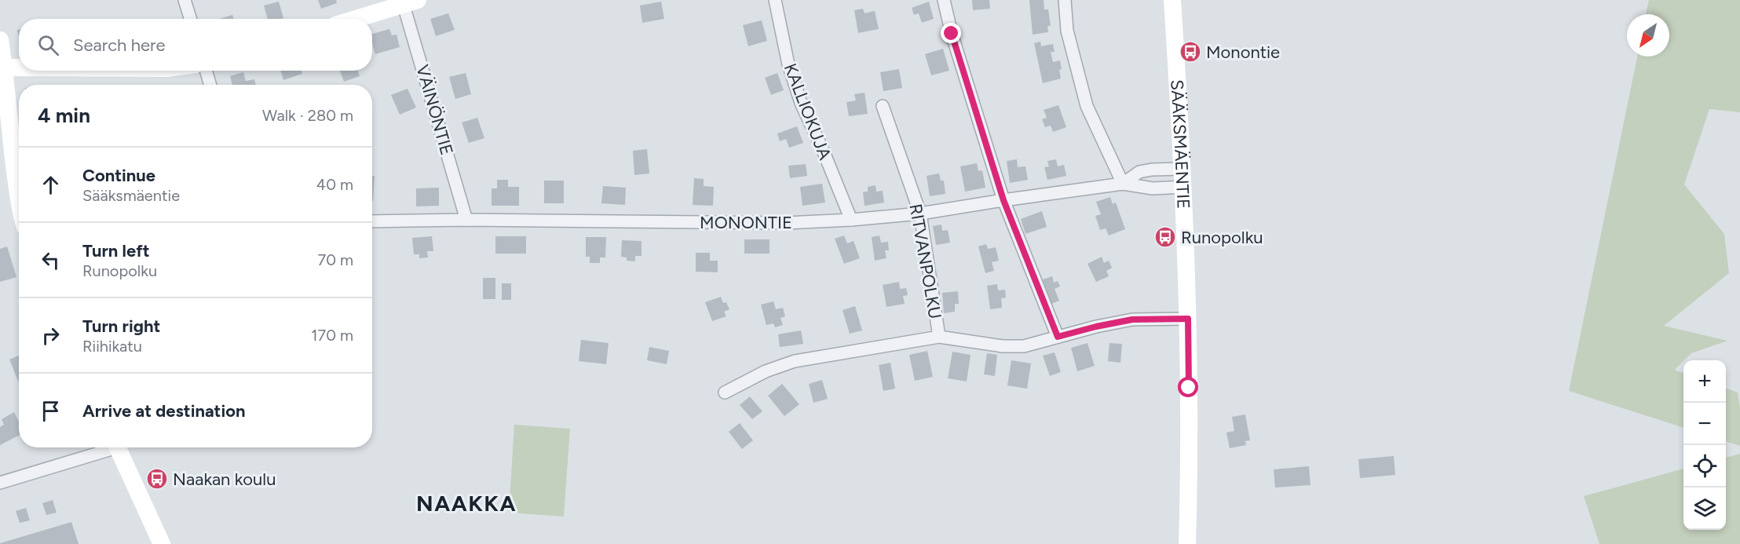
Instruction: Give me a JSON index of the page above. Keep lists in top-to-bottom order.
{
  "streets": {
    "street": [
      "VÄINÖNTIE",
      "KALLIOKUJA",
      "SÄÄKSMÄENTIE",
      "MONONTIE",
      "RITVANPOLKU"
    ]
  },
  "crossings": [
    ["VÄINÖNTIE", "MONONTIE"],
    ["KALLIOKUJA", "MONONTIE"],
    ["SÄÄKSMÄENTIE", "MONONTIE"],
    ["MONONTIE", "RITVANPOLKU"]
  ],
  "districts": ["NAAKKA"],
  "places": {
    "bus stop": ["Monontie", "Runopolku", "Naakan koulu"]
  },
  "north": "bottom left",
  "page": {
    "search": "Search here",
    "heading": ["4 min", "Walk · 280 m"],
    "list": [
      ["Continue", "Sääksmäentie", "40 m"],
      ["Turn left", "Runopolku", "70 m"],
      ["Turn right", "Riihikatu", "170 m"],
      "Arrive at destination"
    ],
    "map_buttons": ["+", "−"]
  }
}
